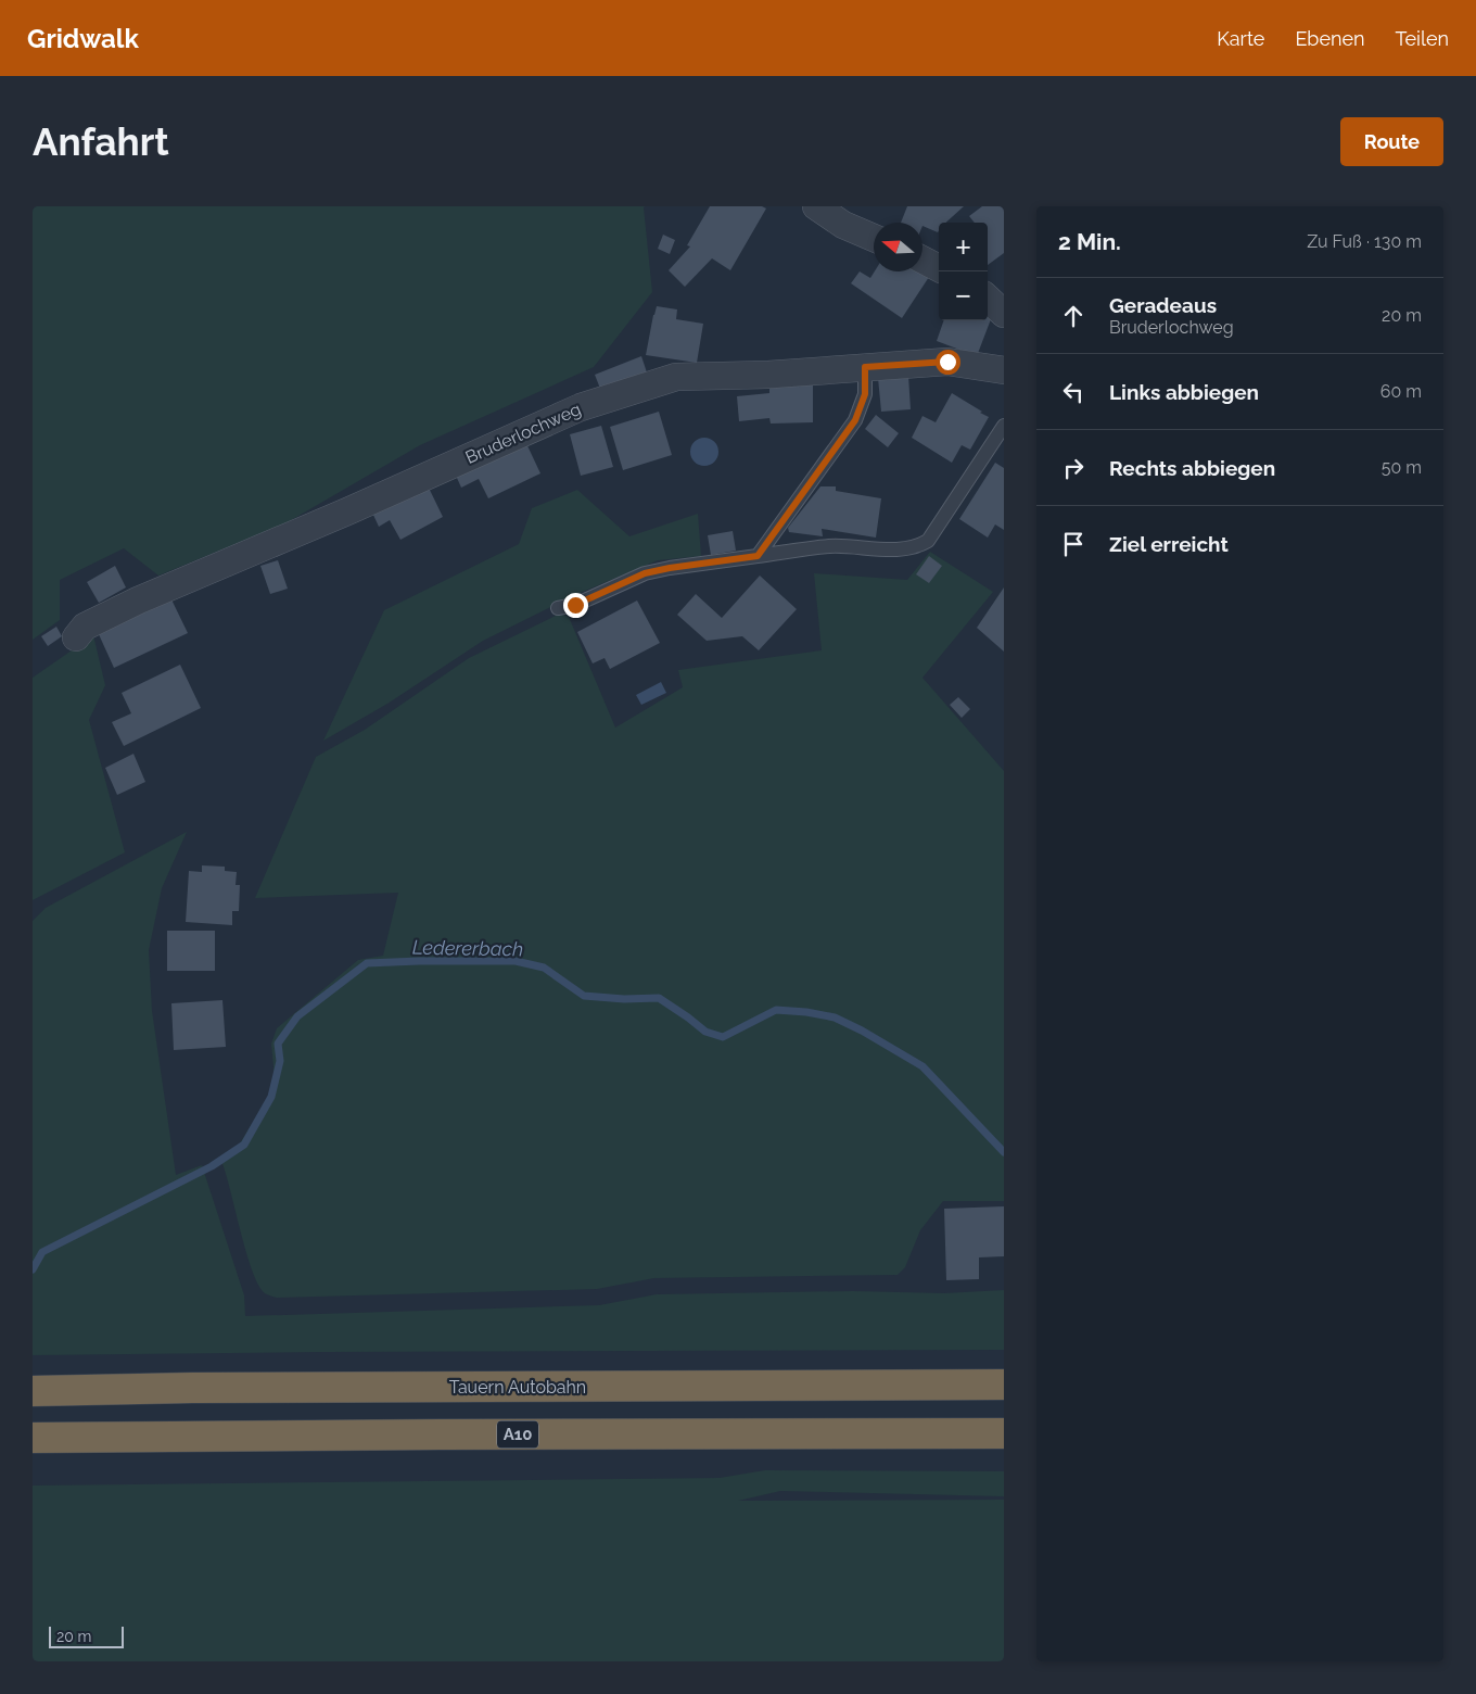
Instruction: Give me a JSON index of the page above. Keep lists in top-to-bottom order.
{
  "streets": {
    "highway": ["Tauern Autobahn", "A10"],
    "street": ["Bruderlochweg"]
  },
  "water": ["Ledererbach"],
  "scale_bar": "20 m",
  "north": "left",
  "page": {
    "header": "Gridwalk",
    "nav": ["Karte", "Ebenen", "Teilen"],
    "buttons": "Route",
    "title": "Anfahrt",
    "heading": ["2 Min.", "Zu Fuß · 130 m"],
    "map_buttons": ["+", "−"],
    "list": [
      ["Geradeaus", "Bruderlochweg", "20 m"],
      ["Links abbiegen", "60 m"],
      ["Rechts abbiegen", "50 m"],
      "Ziel erreicht"
    ],
    "scale": "20 m"
  }
}
